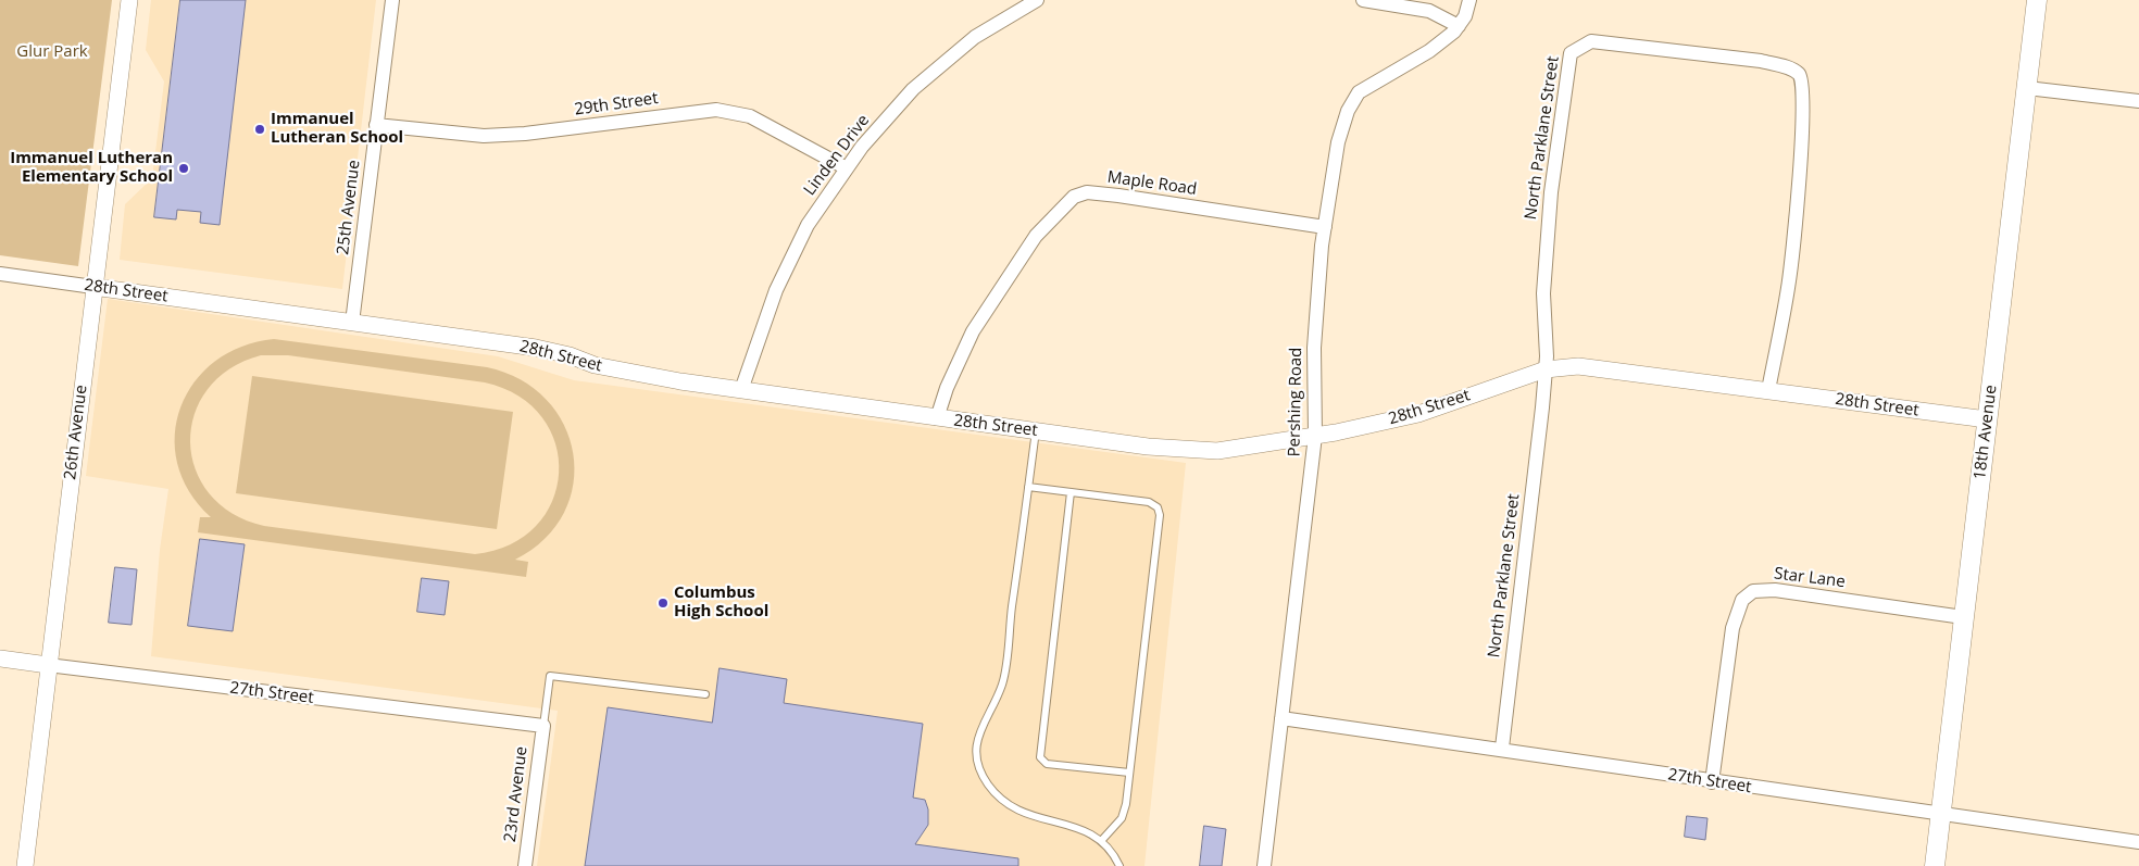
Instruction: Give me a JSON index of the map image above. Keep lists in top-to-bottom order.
{
  "streets": {
    "main road": ["18th Avenue"],
    "street": [
      "29th Street",
      "North Parklane Street",
      "Linden Drive",
      "Maple Road",
      "25th Avenue",
      "28th Street",
      "Pershing Road",
      "26th Avenue",
      "Star Lane",
      "27th Street",
      "23rd Avenue"
    ]
  },
  "crossings": [
    ["29th Street", "Linden Drive"],
    ["29th Street", "25th Avenue"],
    ["North Parklane Street", "28th Street"],
    ["North Parklane Street", "27th Street"],
    ["Linden Drive", "28th Street"],
    ["Maple Road", "28th Street"],
    ["Maple Road", "Pershing Road"],
    ["25th Avenue", "28th Street"],
    ["28th Street", "Pershing Road"],
    ["28th Street", "26th Avenue"],
    ["28th Street", "18th Avenue"],
    ["Pershing Road", "27th Street"],
    ["26th Avenue", "27th Street"],
    ["18th Avenue", "Star Lane"],
    ["18th Avenue", "27th Street"],
    ["Star Lane", "27th Street"],
    ["27th Street", "23rd Avenue"]
  ],
  "parks": ["Glur Park"],
  "places": ["Immanuel Lutheran School", "Immanuel Lutheran Elementary School", "Columbus High School"]
}
